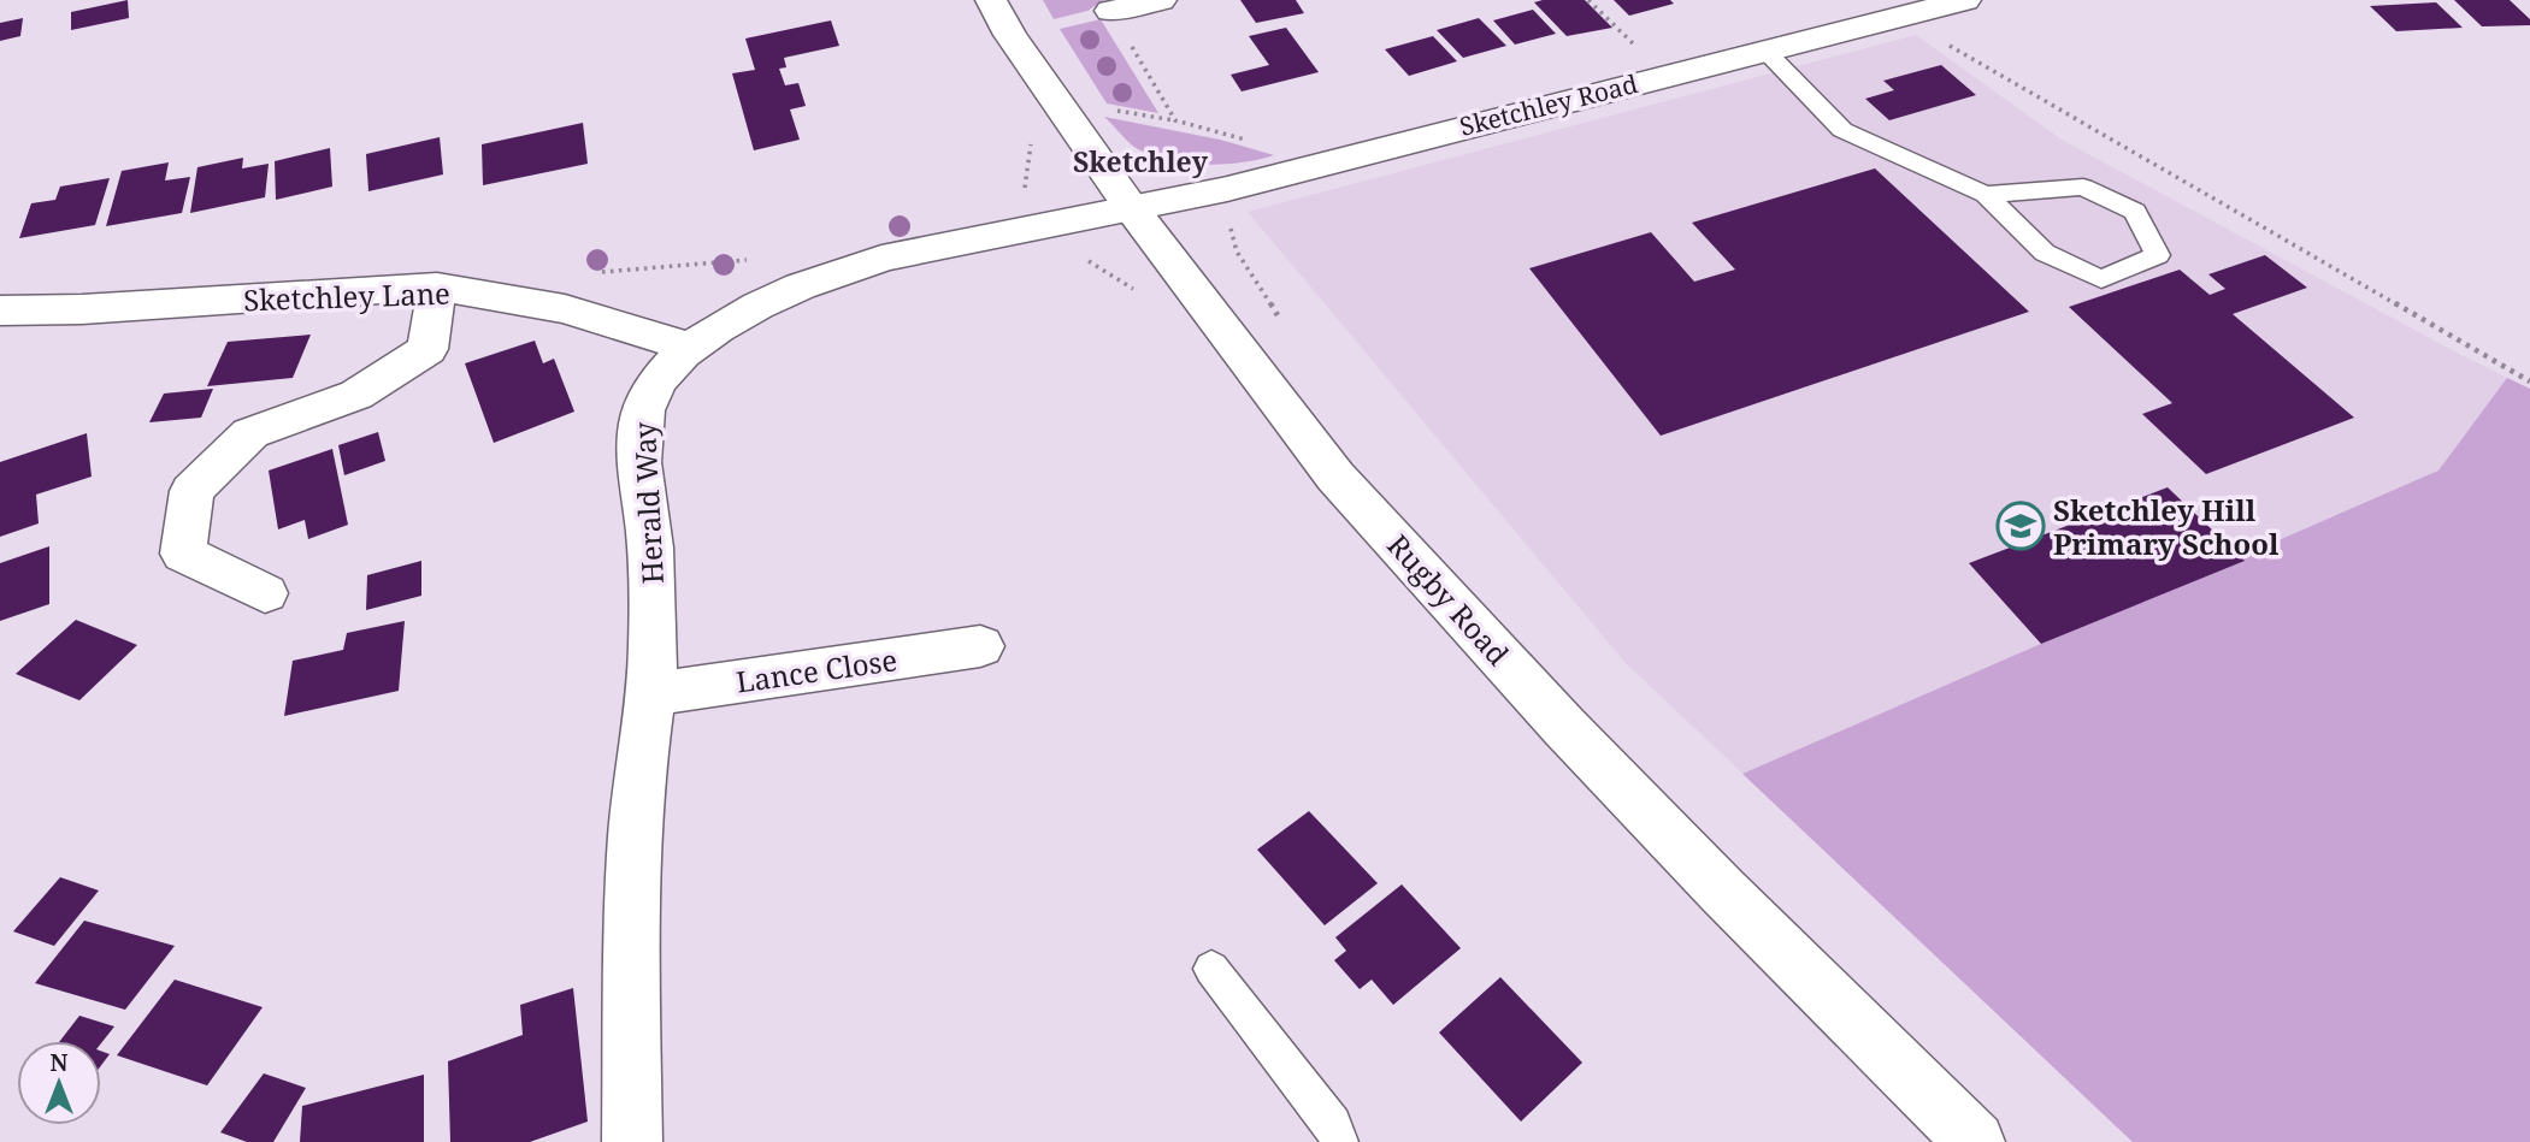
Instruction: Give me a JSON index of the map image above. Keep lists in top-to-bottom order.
{
  "streets": {
    "street": [
      "Sketchley Road",
      "Sketchley Lane",
      "Herald Way",
      "Rugby Road",
      "Lance Close"
    ]
  },
  "crossings": [
    ["Sketchley Road", "Herald Way"],
    ["Sketchley Road", "Rugby Road"],
    ["Sketchley Lane", "Herald Way"],
    ["Herald Way", "Rugby Road"],
    ["Herald Way", "Lance Close"]
  ],
  "districts": ["Sketchley"],
  "places": {
    "school or university": ["Sketchley Hill Primary School"]
  },
  "north": "top"
}
